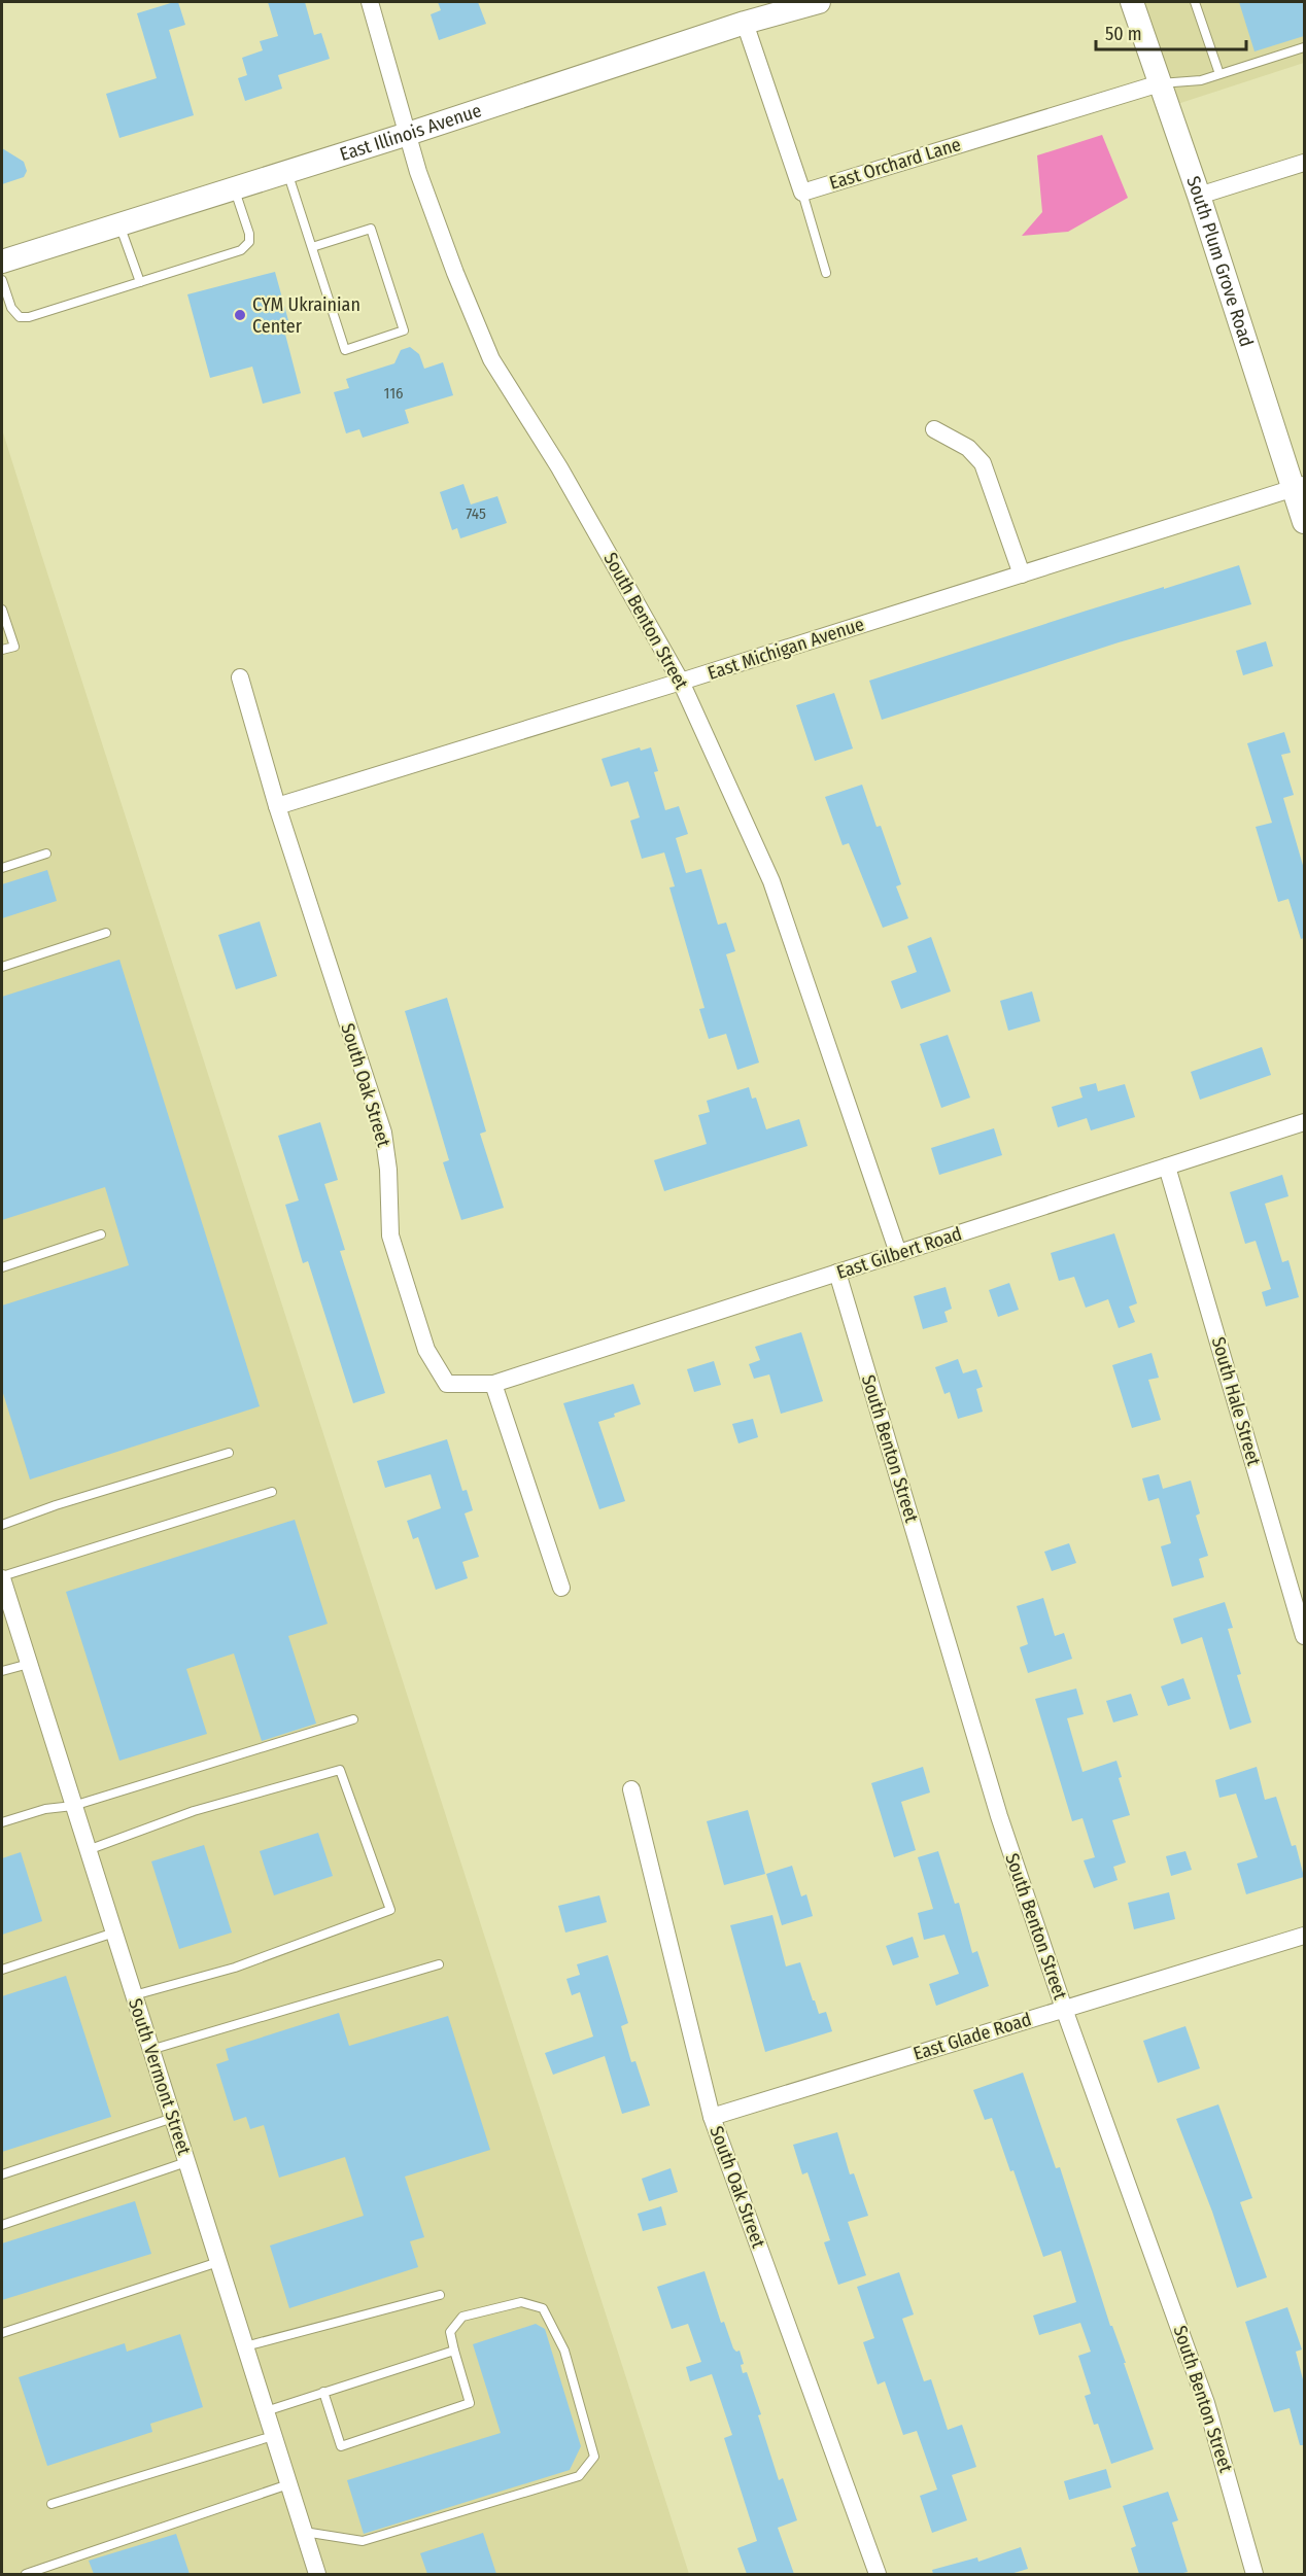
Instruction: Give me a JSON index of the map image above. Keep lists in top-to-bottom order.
{
  "streets": {
    "main road": ["East Illinois Avenue", "South Plum Grove Road"],
    "street": [
      "East Orchard Lane",
      "South Benton Street",
      "East Michigan Avenue",
      "South Oak Street",
      "East Gilbert Road",
      "South Hale Street",
      "East Glade Road",
      "South Vermont Street"
    ]
  },
  "crossings": [
    ["East Illinois Avenue", "South Benton Street"],
    ["East Orchard Lane", "South Plum Grove Road"],
    ["South Plum Grove Road", "East Michigan Avenue"],
    ["South Benton Street", "East Michigan Avenue"],
    ["South Benton Street", "East Gilbert Road"],
    ["South Benton Street", "East Glade Road"],
    ["East Michigan Avenue", "South Oak Street"],
    ["South Oak Street", "East Gilbert Road"],
    ["South Oak Street", "East Glade Road"],
    ["East Gilbert Road", "South Hale Street"]
  ],
  "places": ["CYM Ukrainian Center"],
  "house_numbers": ["116", "745"],
  "scale_bar": "50 m"
}
